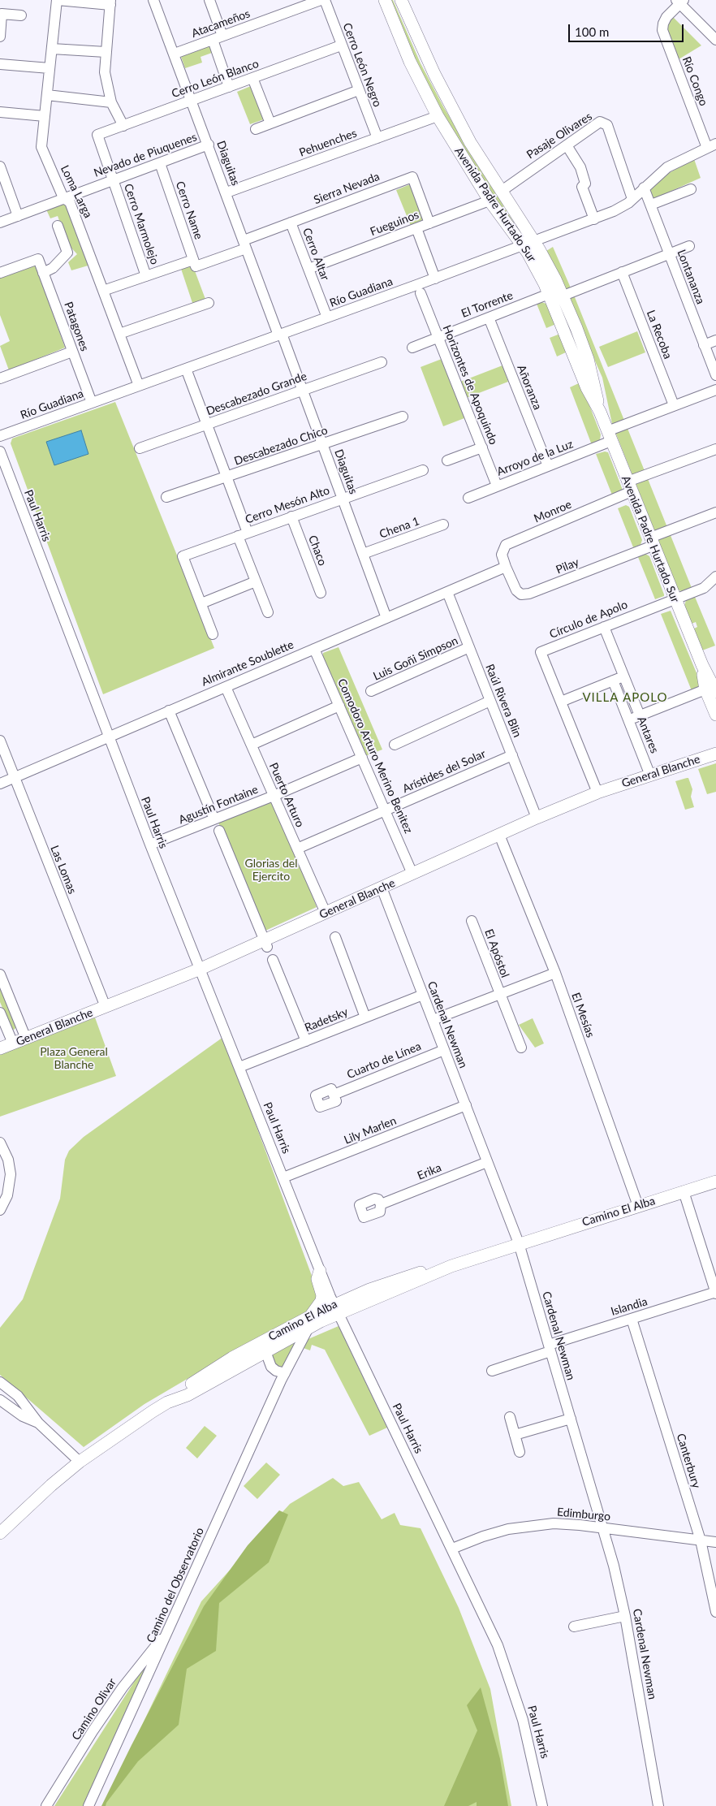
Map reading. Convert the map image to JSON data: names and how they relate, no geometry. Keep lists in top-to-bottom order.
{
  "streets": {
    "main road": ["Avenida Padre Hurtado Sur", "General Blanche", "Camino El Alba"],
    "street": [
      "Atacameños",
      "Cerro León Negro",
      "Cerro León Blanco",
      "Río Congo",
      "Pasaje Olivares",
      "Pehuenches",
      "Nevado de Piuquenes",
      "Diaguitas",
      "Sierra Nevada",
      "Loma Larga",
      "Cerro Name",
      "Fueguinos",
      "Cerro Marmolejo",
      "Cerro Altar",
      "Lontananza",
      "Río Guadiana",
      "El Torrente",
      "Patagones",
      "La Recoba",
      "Horizontes de Apoquindo",
      "Añoranza",
      "Descabezado Grande",
      "Descabezado Chico",
      "Arroyo de la Luz",
      "Cerro Mesón Alto",
      "Monroe",
      "Paul Harris",
      "Chena 1",
      "Chaco",
      "Pilay",
      "Círculo de Apolo",
      "Luis Goñi Simpson",
      "Almirante Soublette",
      "Raúl Rivera Blin",
      "Antares",
      "Comodoro Arturo Merino Benitez",
      "Arístides del Solar",
      "Puerto Arturo",
      "Agustín Fontaine",
      "Las Lomas",
      "El Apóstol",
      "El Mesías",
      "Radetsky",
      "Cardenal Newman",
      "Cuarto de Línea",
      "Lily Marlen",
      "Erika",
      "Islandia",
      "Canterbury",
      "Edimburgo",
      "Camino del Observatorio",
      "Camino Olivar"
    ]
  },
  "crossings": [
    ["Atacameños", "Diaguitas"],
    ["Cerro León Negro", "Cerro León Blanco"],
    ["Cerro León Negro", "Pehuenches"],
    ["Cerro León Blanco", "Diaguitas"],
    ["Cerro León Blanco", "Cerro Marmolejo"],
    ["Río Congo", "Río Guadiana"],
    ["Pasaje Olivares", "Avenida Padre Hurtado Sur"],
    ["Pasaje Olivares", "Río Guadiana"],
    ["Pehuenches", "Diaguitas"],
    ["Pehuenches", "Avenida Padre Hurtado Sur"],
    ["Nevado de Piuquenes", "Diaguitas"],
    ["Nevado de Piuquenes", "Loma Larga"],
    ["Nevado de Piuquenes", "Cerro Name"],
    ["Nevado de Piuquenes", "Cerro Marmolejo"],
    ["Diaguitas", "Sierra Nevada"],
    ["Diaguitas", "Río Guadiana"],
    ["Diaguitas", "Descabezado Grande"],
    ["Diaguitas", "Descabezado Chico"],
    ["Diaguitas", "Cerro Mesón Alto"],
    ["Diaguitas", "Chena 1"],
    ["Diaguitas", "Almirante Soublette"],
    ["Sierra Nevada", "Loma Larga"],
    ["Sierra Nevada", "Cerro Name"],
    ["Sierra Nevada", "Fueguinos"],
    ["Sierra Nevada", "Cerro Marmolejo"],
    ["Sierra Nevada", "Cerro Altar"],
    ["Loma Larga", "Río Guadiana"],
    ["Avenida Padre Hurtado Sur", "Fueguinos"],
    ["Avenida Padre Hurtado Sur", "Río Guadiana"],
    ["Avenida Padre Hurtado Sur", "El Torrente"],
    ["Avenida Padre Hurtado Sur", "Arroyo de la Luz"],
    ["Avenida Padre Hurtado Sur", "Monroe"],
    ["Avenida Padre Hurtado Sur", "Pilay"],
    ["Avenida Padre Hurtado Sur", "Círculo de Apolo"],
    ["Fueguinos", "Cerro Altar"],
    ["Cerro Altar", "Río Guadiana"],
    ["Lontananza", "Río Guadiana"],
    ["Río Guadiana", "Patagones"],
    ["El Torrente", "Horizontes de Apoquindo"],
    ["El Torrente", "Añoranza"],
    ["La Recoba", "Arroyo de la Luz"],
    ["Horizontes de Apoquindo", "Arroyo de la Luz"],
    ["Añoranza", "Arroyo de la Luz"],
    ["Cerro Mesón Alto", "Chaco"],
    ["Monroe", "Pilay"],
    ["Monroe", "Almirante Soublette"],
    ["Paul Harris", "Almirante Soublette"],
    ["Paul Harris", "General Blanche"],
    ["Paul Harris", "Agustín Fontaine"],
    ["Paul Harris", "Radetsky"],
    ["Paul Harris", "Lily Marlen"],
    ["Paul Harris", "Camino El Alba"],
    ["Paul Harris", "Edimburgo"],
    ["Pilay", "Almirante Soublette"],
    ["Círculo de Apolo", "Antares"],
    ["Círculo de Apolo", "General Blanche"],
    ["Luis Goñi Simpson", "Raúl Rivera Blin"],
    ["Almirante Soublette", "Raúl Rivera Blin"],
    ["Almirante Soublette", "Comodoro Arturo Merino Benitez"],
    ["Almirante Soublette", "Puerto Arturo"],
    ["Almirante Soublette", "Las Lomas"],
    ["Raúl Rivera Blin", "Arístides del Solar"],
    ["Raúl Rivera Blin", "General Blanche"],
    ["Antares", "General Blanche"],
    ["Comodoro Arturo Merino Benitez", "Arístides del Solar"],
    ["Comodoro Arturo Merino Benitez", "General Blanche"],
    ["Comodoro Arturo Merino Benitez", "Agustín Fontaine"],
    ["Arístides del Solar", "Puerto Arturo"],
    ["General Blanche", "Puerto Arturo"],
    ["General Blanche", "Las Lomas"],
    ["General Blanche", "El Mesías"],
    ["General Blanche", "Cardenal Newman"],
    ["Puerto Arturo", "Agustín Fontaine"],
    ["El Apóstol", "El Mesías"],
    ["El Apóstol", "Cardenal Newman"],
    ["El Mesías", "Camino El Alba"],
    ["Radetsky", "Cardenal Newman"],
    ["Cardenal Newman", "Cuarto de Línea"],
    ["Cardenal Newman", "Lily Marlen"],
    ["Cardenal Newman", "Erika"],
    ["Cardenal Newman", "Camino El Alba"],
    ["Cardenal Newman", "Islandia"],
    ["Cardenal Newman", "Edimburgo"],
    ["Camino El Alba", "Camino del Observatorio"],
    ["Islandia", "Canterbury"],
    ["Canterbury", "Edimburgo"],
    ["Camino del Observatorio", "Camino Olivar"]
  ],
  "districts": ["VILLA APOLO"],
  "parks": ["Glorias del Ejercito", "Plaza General Blanche"],
  "scale_bar": "100 m"
}
